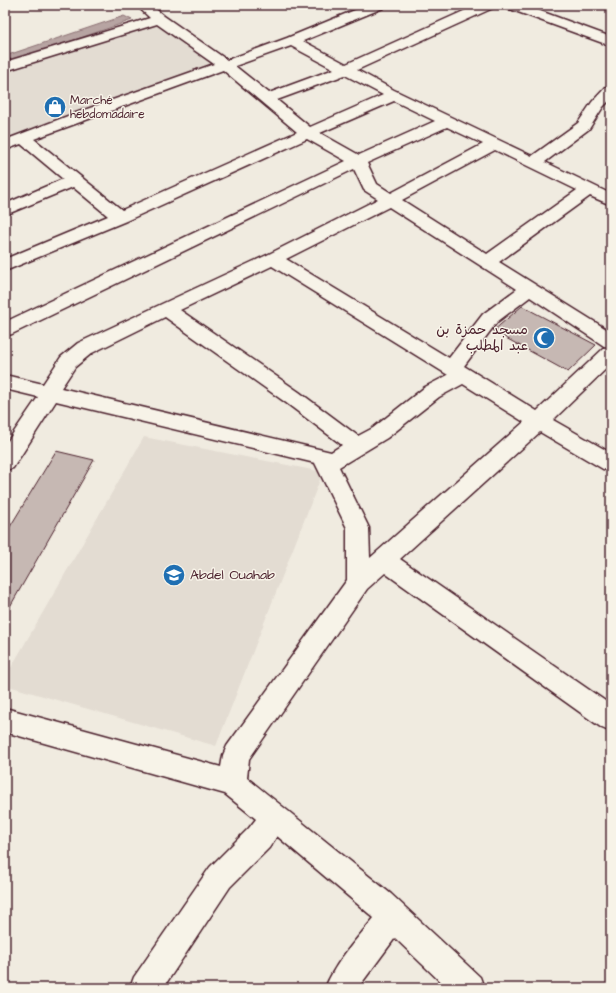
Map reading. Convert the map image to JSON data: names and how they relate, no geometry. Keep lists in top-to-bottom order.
{
  "places": {
    "shop": ["Marché hebdomadaire"],
    "mosque": ["مسجد حمزة بن عبد المطلب"],
    "school or university": ["Abdel Ouahab"]
  }
}
